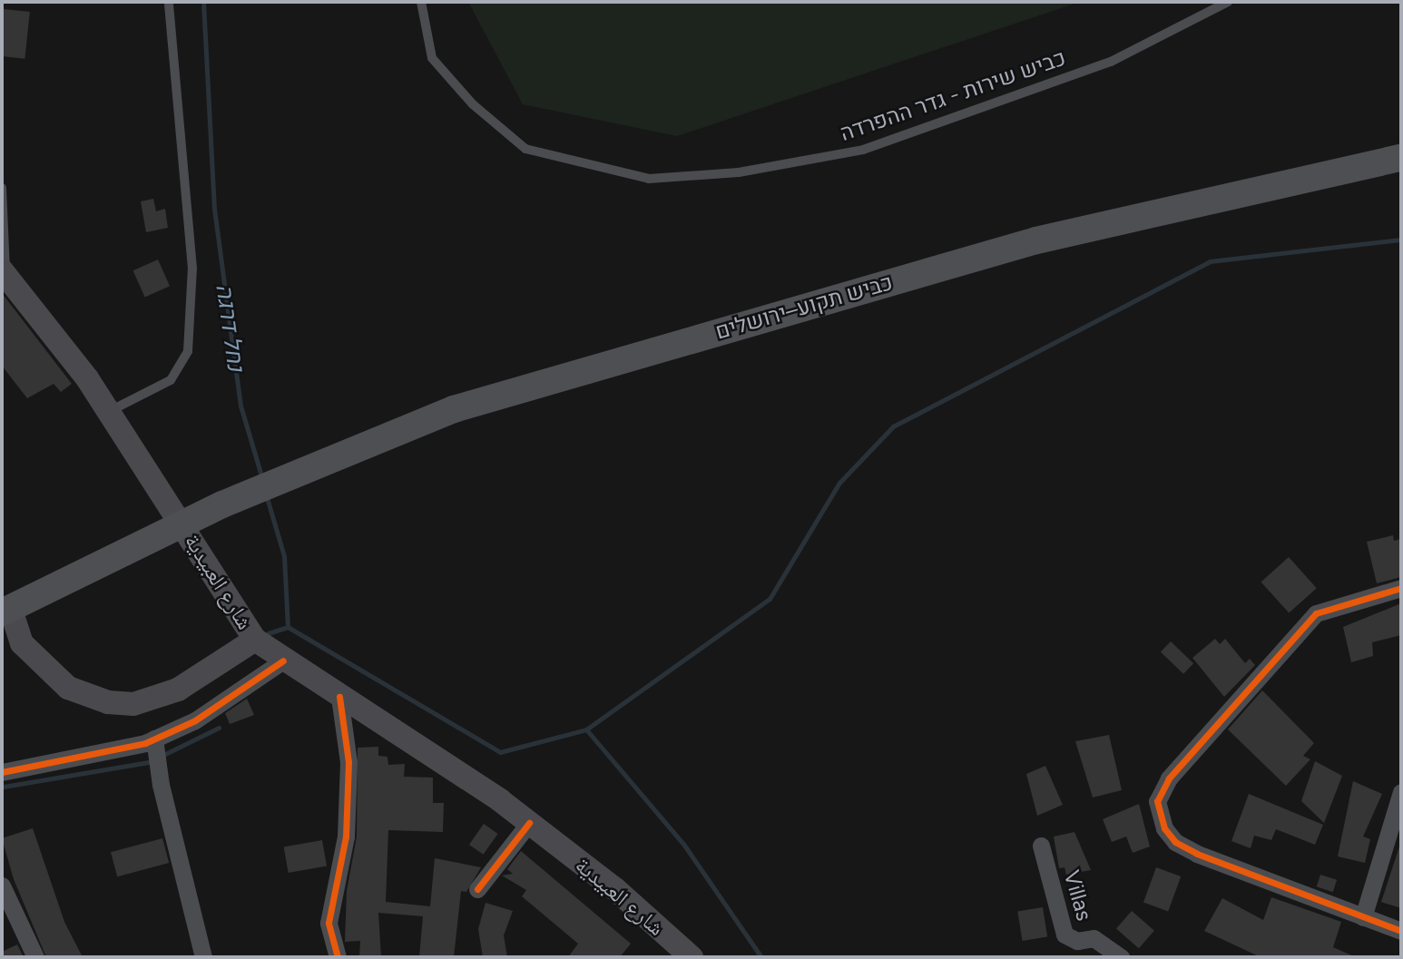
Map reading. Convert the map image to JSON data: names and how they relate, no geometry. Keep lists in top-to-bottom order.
{
  "streets": {
    "main road": ["כביש תקוע–ירושלים", "شارع العبيدية"],
    "street": ["Villas"],
    "lane": ["כביש שירות - גדר ההפרדה"]
  },
  "water": ["נחל דרגה"]
}
